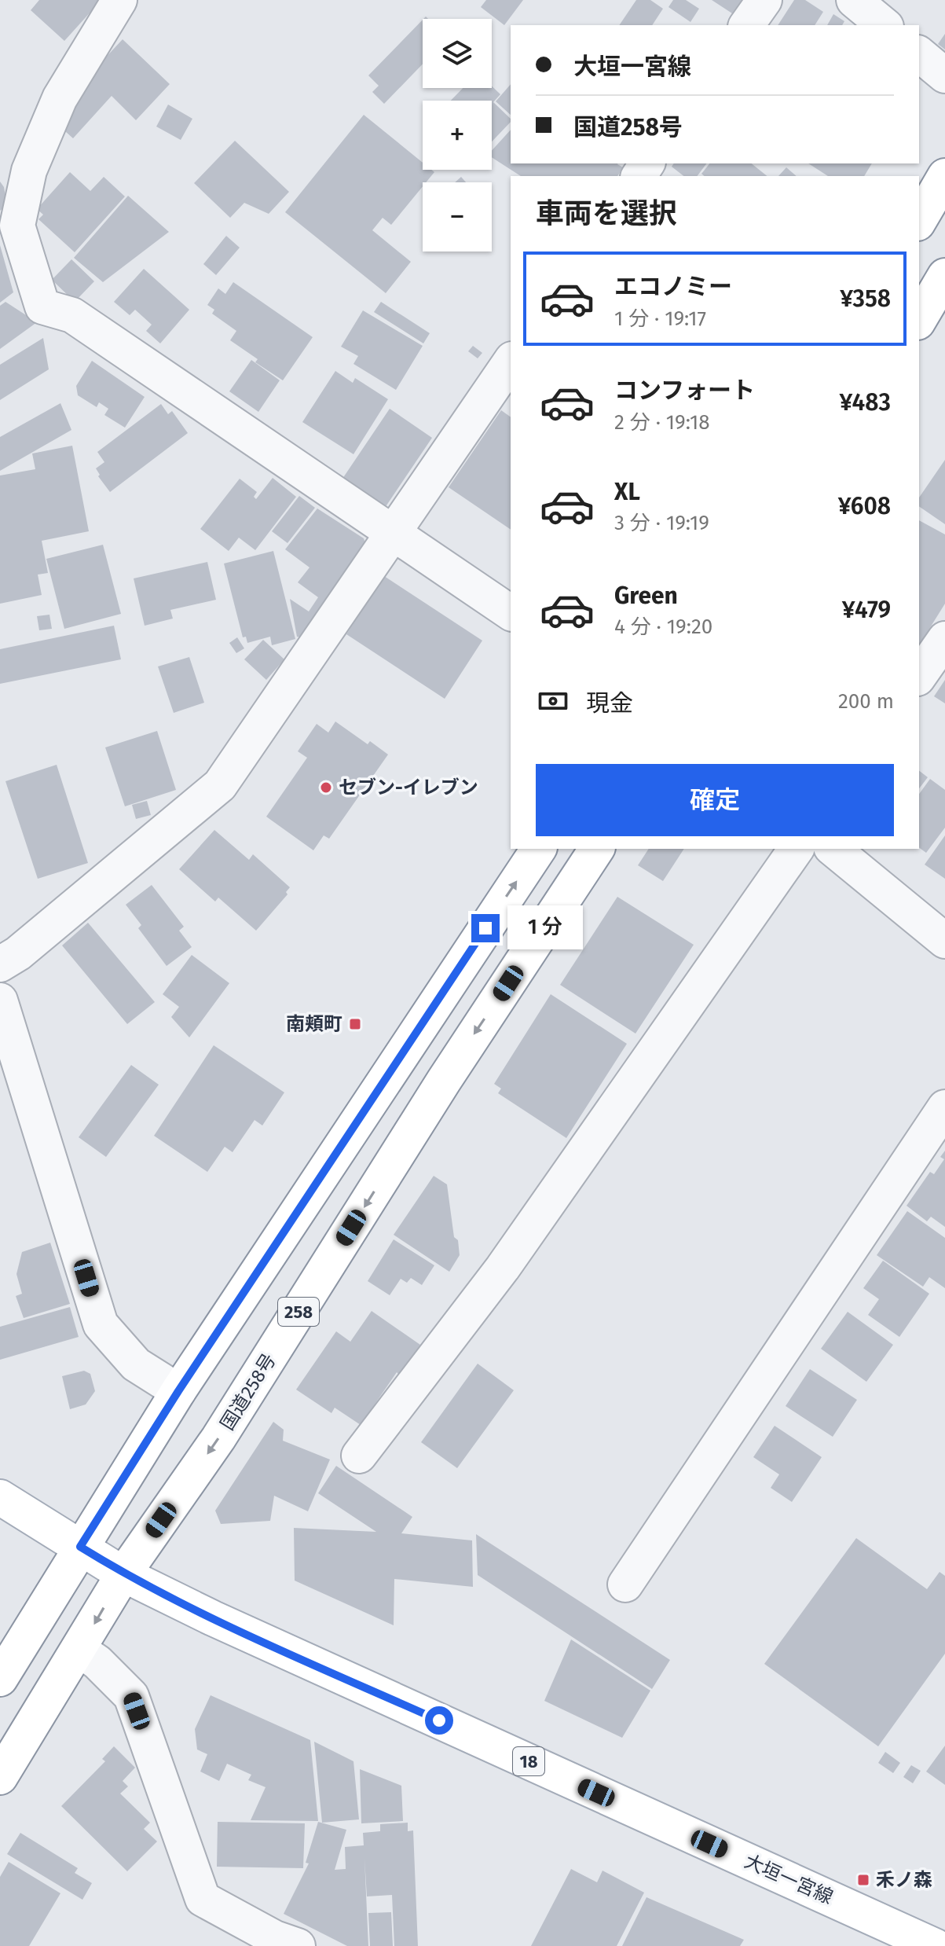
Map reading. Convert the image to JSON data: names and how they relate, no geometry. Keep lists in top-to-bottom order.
{
  "streets": {
    "main road": [
      "258",
      "国道258号",
      "18",
      "大垣一宮線"
    ]
  },
  "crossings": [
    ["国道258号", "大垣一宮線"]
  ],
  "places": {
    "other": ["セブン-イレブン"],
    "transit": ["南頬町", "禾ノ森"]
  },
  "page": {
    "map_buttons": ["+", "−"],
    "banner": ["大垣一宮線", "国道258号"],
    "heading": "車両を選択",
    "list": [
      {
        "name": "エコノミー",
        "note": "1 分 · 19:17",
        "value": "¥358"
      },
      {
        "name": "コンフォート",
        "note": "2 分 · 19:18",
        "value": "¥483"
      },
      {
        "name": "XL",
        "note": "3 分 · 19:19",
        "value": "¥608"
      },
      {
        "name": "Green",
        "note": "4 分 · 19:20",
        "value": "¥479"
      }
    ],
    "pay": ["現金", "200 m"],
    "buttons": "確定",
    "bubble": "1 分"
  }
}
